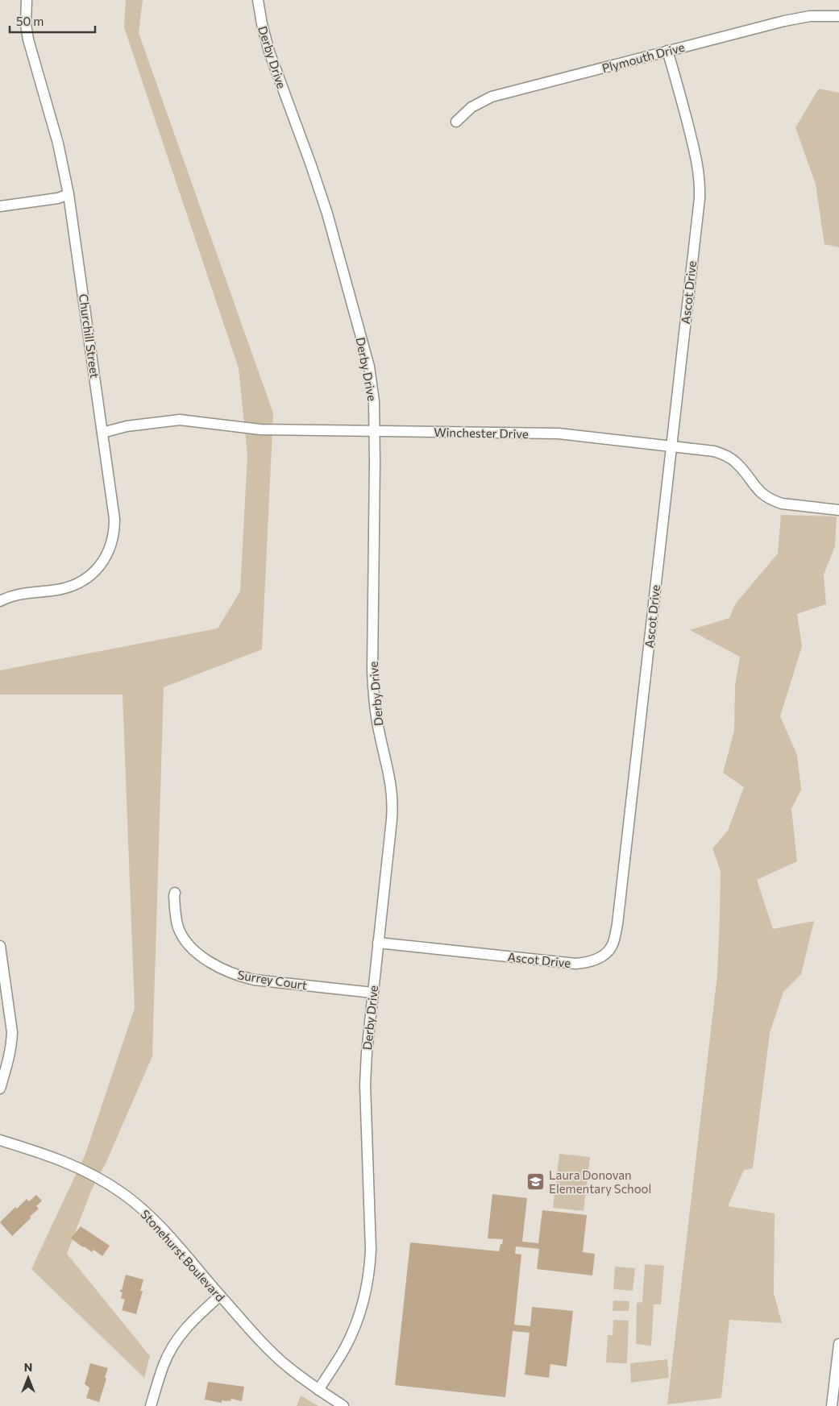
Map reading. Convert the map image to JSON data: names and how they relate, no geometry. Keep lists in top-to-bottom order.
{
  "streets": {
    "street": [
      "Derby Drive",
      "Plymouth Drive",
      "Ascot Drive",
      "Churchill Street",
      "Winchester Drive",
      "Surrey Court",
      "Stonehurst Boulevard"
    ]
  },
  "crossings": [
    ["Derby Drive", "Ascot Drive"],
    ["Derby Drive", "Winchester Drive"],
    ["Derby Drive", "Surrey Court"],
    ["Derby Drive", "Stonehurst Boulevard"],
    ["Plymouth Drive", "Ascot Drive"],
    ["Ascot Drive", "Winchester Drive"],
    ["Churchill Street", "Winchester Drive"]
  ],
  "places": {
    "school or university": ["Laura Donovan Elementary School"]
  },
  "scale_bar": "50 m",
  "north": "top"
}
